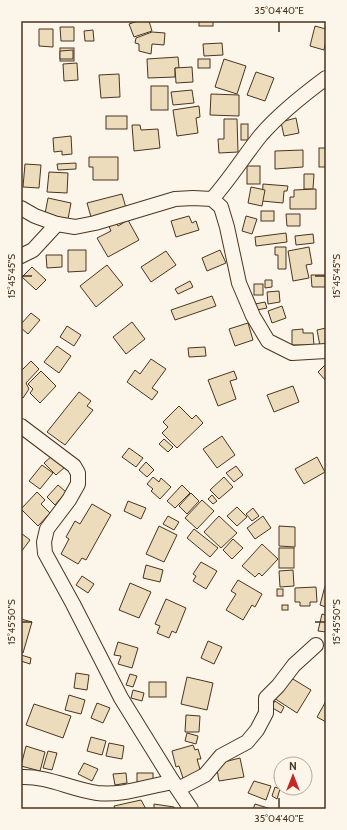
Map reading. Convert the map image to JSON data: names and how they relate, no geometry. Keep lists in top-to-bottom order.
{
  "north": "top",
  "coordinates": ["35°04'40\"E", "15°45'45\"S", "15°45'50\"S"]
}
